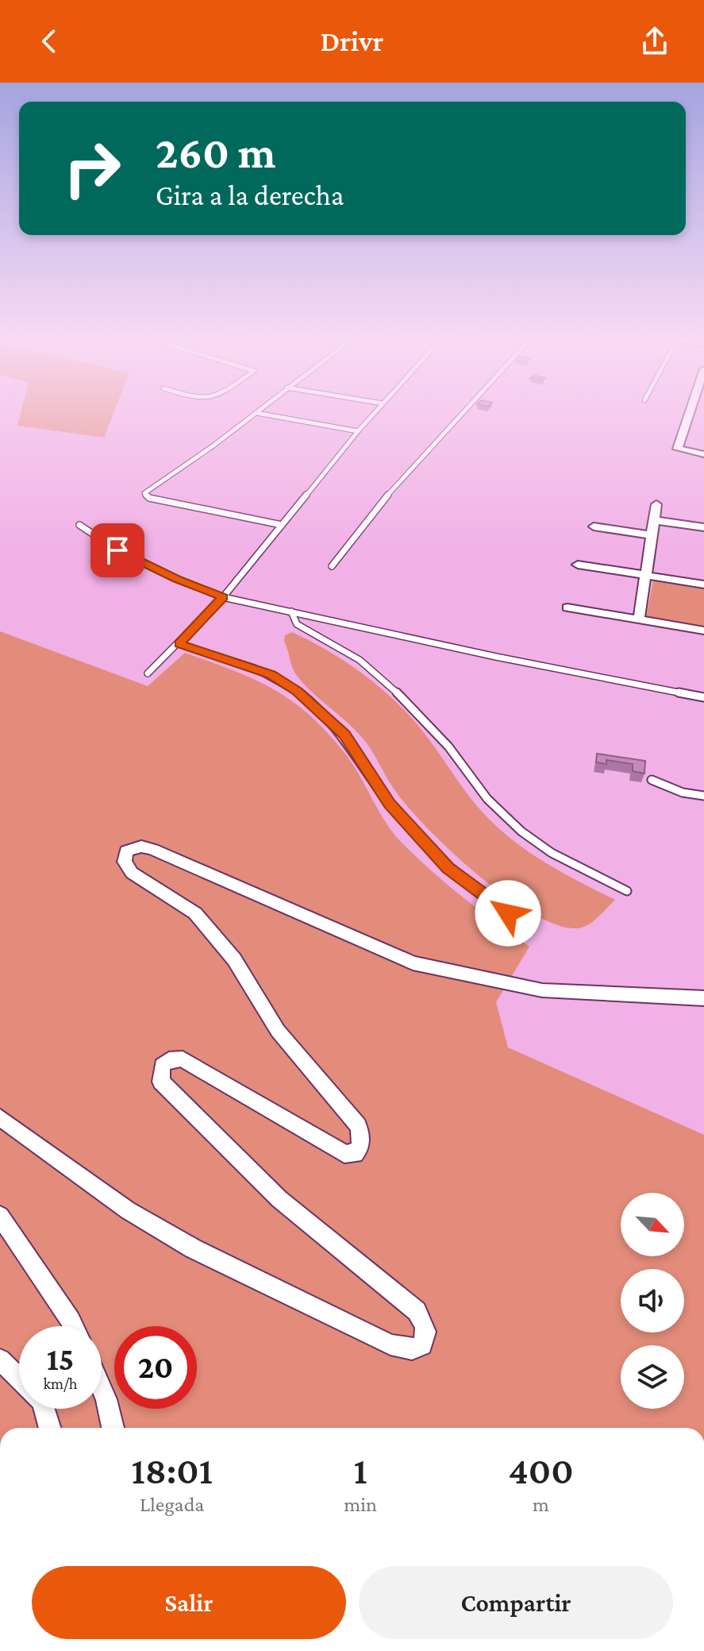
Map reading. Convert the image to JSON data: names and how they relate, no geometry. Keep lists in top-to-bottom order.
{
  "north": "bottom right",
  "page": {
    "header": "Drivr",
    "turn": ["260 m", "Gira a la derecha"],
    "speed": "15 km/h",
    "limit": "20",
    "eta": [
      "18:01",
      "Llegada",
      "1",
      "min",
      "400",
      "m"
    ],
    "buttons": ["Salir", "Compartir"]
  }
}
